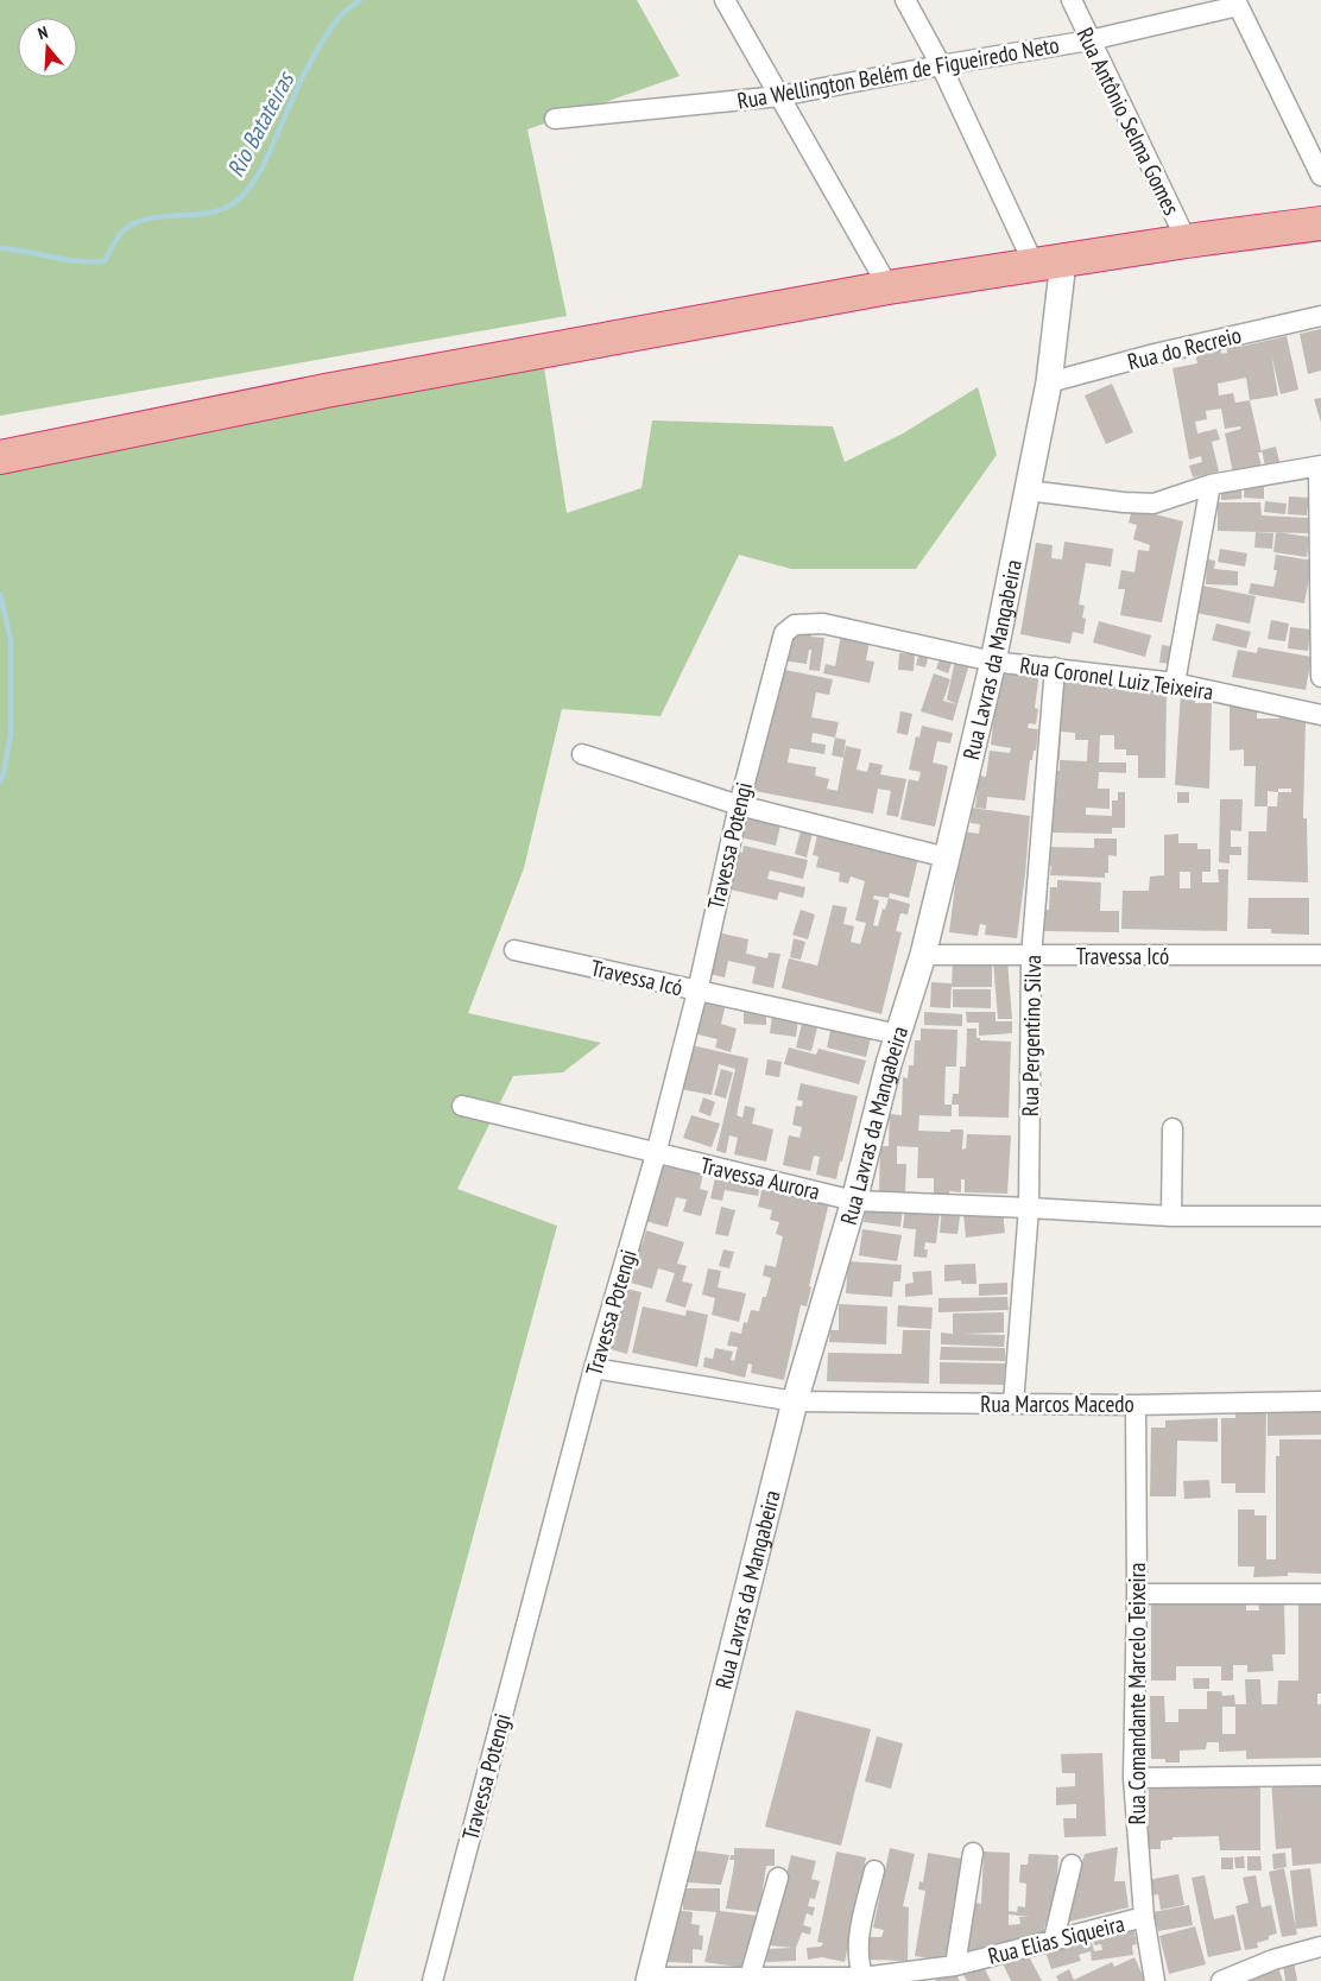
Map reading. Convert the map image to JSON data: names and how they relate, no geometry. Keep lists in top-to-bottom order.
{
  "streets": {
    "street": [
      "Rua Wellington Belém de Figueiredo Neto",
      "Rua Antônio Selma Gomes",
      "Rua do Recreio",
      "Rua Lavras da Mangabeira",
      "Rua Coronel Luiz Teixeira",
      "Travessa Potengi",
      "Travessa Icó",
      "Rua Pergentino Silva",
      "Travessa Aurora",
      "Rua Marcos Macedo",
      "Rua Comandante Marcelo Teixeira",
      "Rua Elias Siqueira"
    ]
  },
  "crossings": [
    ["Rua Wellington Belém de Figueiredo Neto", "Rua Antônio Selma Gomes"],
    ["Rua do Recreio", "Rua Lavras da Mangabeira"],
    ["Rua Lavras da Mangabeira", "Rua Coronel Luiz Teixeira"],
    ["Rua Lavras da Mangabeira", "Travessa Icó"],
    ["Rua Lavras da Mangabeira", "Travessa Aurora"],
    ["Rua Lavras da Mangabeira", "Rua Marcos Macedo"],
    ["Rua Lavras da Mangabeira", "Rua Elias Siqueira"],
    ["Rua Coronel Luiz Teixeira", "Travessa Potengi"],
    ["Rua Coronel Luiz Teixeira", "Rua Pergentino Silva"],
    ["Travessa Potengi", "Travessa Icó"],
    ["Travessa Potengi", "Travessa Aurora"],
    ["Travessa Potengi", "Rua Marcos Macedo"],
    ["Travessa Icó", "Rua Pergentino Silva"],
    ["Rua Pergentino Silva", "Travessa Aurora"],
    ["Rua Pergentino Silva", "Rua Marcos Macedo"],
    ["Rua Marcos Macedo", "Rua Comandante Marcelo Teixeira"],
    ["Rua Comandante Marcelo Teixeira", "Rua Elias Siqueira"]
  ],
  "water": ["Rio Batateiras"],
  "north": "top"
}
